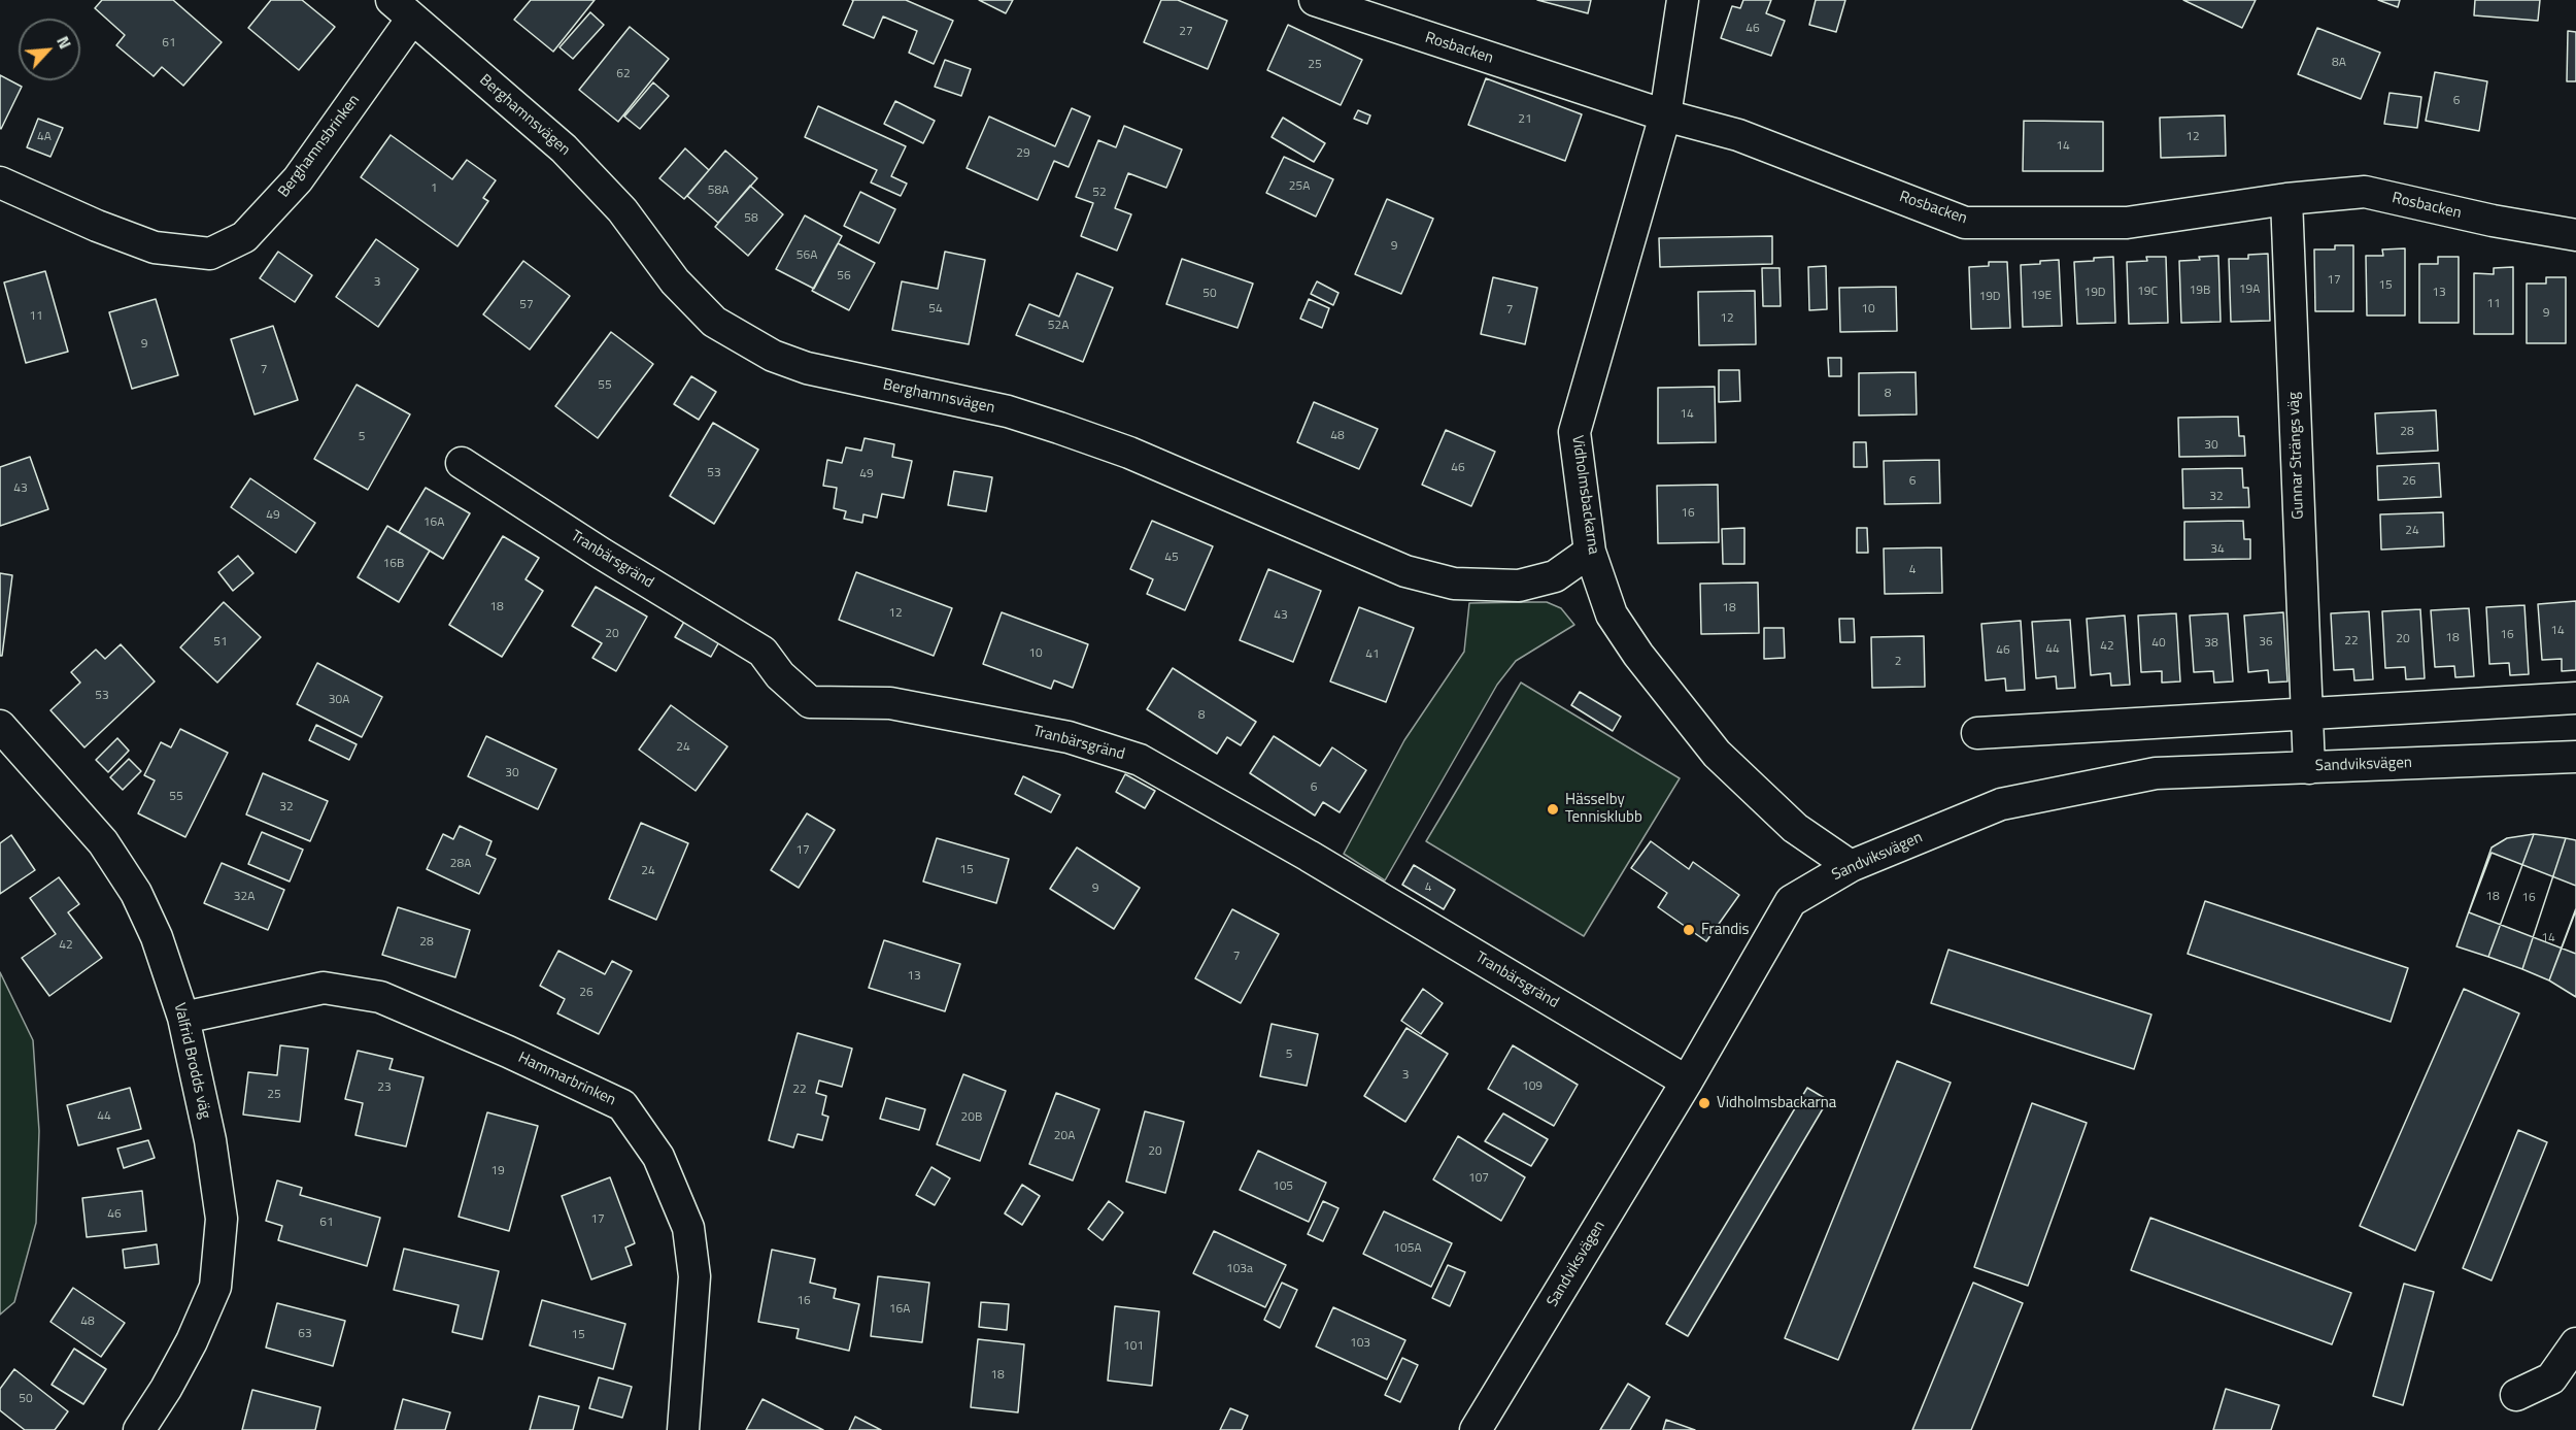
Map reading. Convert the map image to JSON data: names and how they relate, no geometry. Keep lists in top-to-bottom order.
{
  "streets": {
    "street": [
      "Rosbacken",
      "Berghamnsvägen",
      "Berghamnsbrinken",
      "Gunnar Strängs väg",
      "Vidholmsbackarna",
      "Tranbärsgränd",
      "Sandviksvägen",
      "Valfrid Brodds väg",
      "Hammarbrinken"
    ]
  },
  "crossings": [
    ["Rosbacken", "Gunnar Strängs väg"],
    ["Rosbacken", "Vidholmsbackarna"],
    ["Berghamnsvägen", "Berghamnsbrinken"],
    ["Berghamnsvägen", "Vidholmsbackarna"],
    ["Gunnar Strängs väg", "Sandviksvägen"],
    ["Vidholmsbackarna", "Sandviksvägen"],
    ["Tranbärsgränd", "Sandviksvägen"],
    ["Valfrid Brodds väg", "Hammarbrinken"]
  ],
  "places": ["Hässelby Tennisklubb", "Frandis", "Vidholmsbackarna"],
  "house_numbers": [
    "46",
    "27",
    "61",
    "8A",
    "25",
    "62",
    "6",
    "21",
    "4A",
    "12",
    "14",
    "29",
    "25A",
    "1",
    "58A",
    "52",
    "58",
    "9",
    "56A",
    "56",
    "17",
    "3",
    "15",
    "19A",
    "19B",
    "19C",
    "19D",
    "13",
    "50",
    "19E",
    "19D",
    "11",
    "57",
    "54",
    "10",
    "7",
    "9",
    "11",
    "12",
    "52A",
    "9",
    "7",
    "55",
    "8",
    "14",
    "28",
    "48",
    "5",
    "30",
    "46",
    "53",
    "49",
    "6",
    "26",
    "43",
    "32",
    "16",
    "49",
    "16A",
    "24",
    "34",
    "45",
    "16B",
    "4",
    "18",
    "18",
    "12",
    "43",
    "14",
    "20",
    "16",
    "18",
    "20",
    "22",
    "51",
    "36",
    "40",
    "38",
    "42",
    "44",
    "46",
    "10",
    "41",
    "2",
    "53",
    "30A",
    "8",
    "24",
    "30",
    "6",
    "55",
    "32",
    "17",
    "28A",
    "15",
    "24",
    "4",
    "9",
    "32A",
    "18",
    "16",
    "14",
    "28",
    "42",
    "7",
    "13",
    "26",
    "5",
    "3",
    "109",
    "23",
    "22",
    "25",
    "44",
    "20B",
    "20A",
    "20",
    "19",
    "107",
    "105",
    "46",
    "17",
    "61",
    "105A",
    "103a",
    "16",
    "16A",
    "48",
    "63",
    "15",
    "103",
    "101",
    "18",
    "50"
  ],
  "north": "top right"
}
